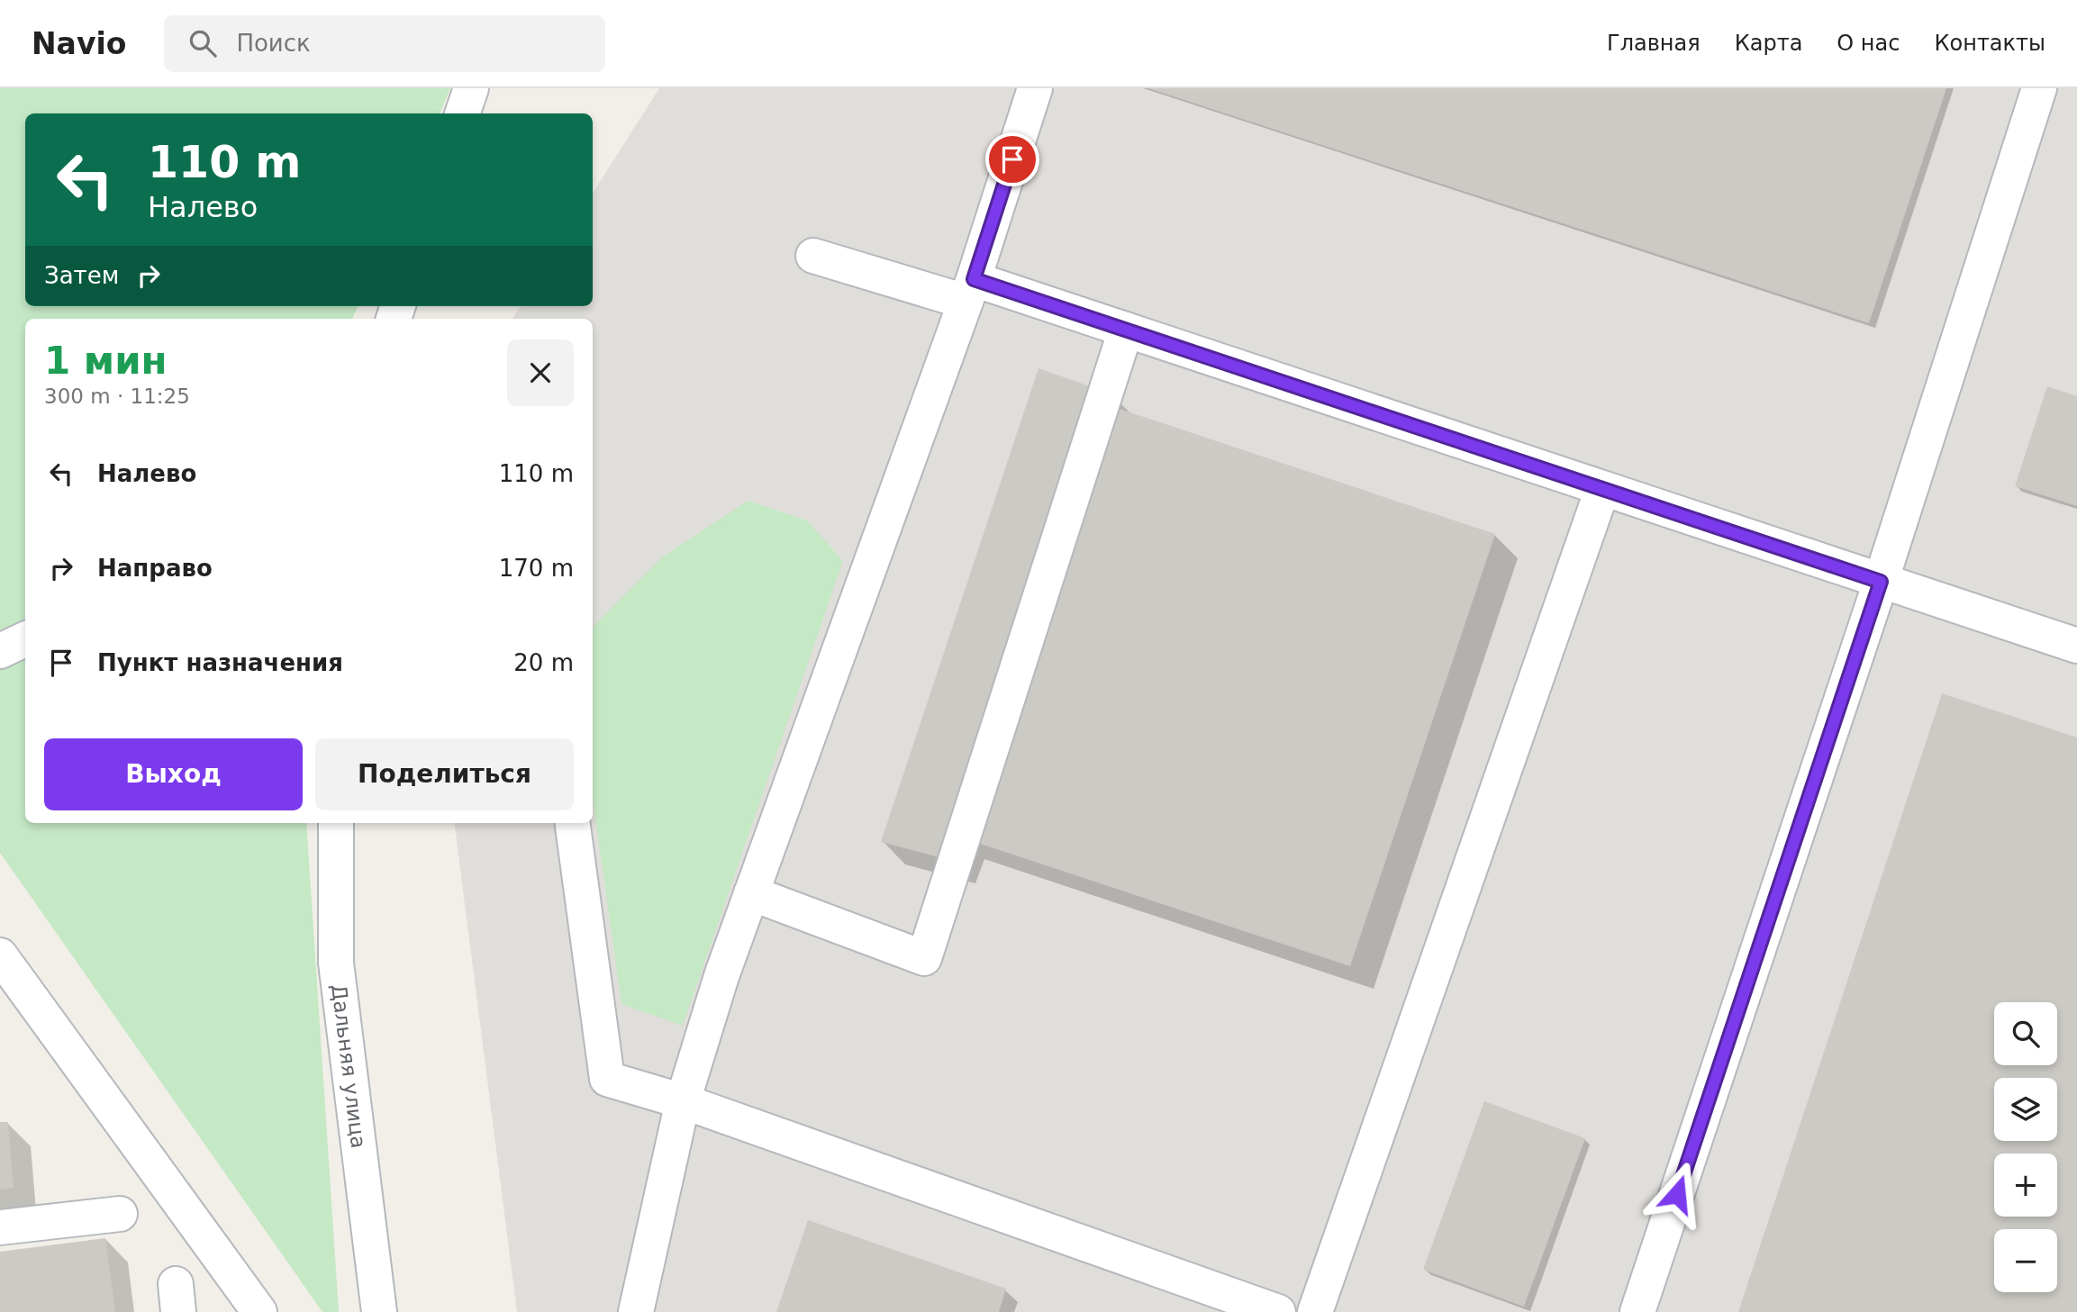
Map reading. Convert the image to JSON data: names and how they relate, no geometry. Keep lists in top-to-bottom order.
{
  "streets": {
    "street": ["Дальняя улица"]
  },
  "page": {
    "header": "Navio",
    "search": "Поиск",
    "nav": [
      "Главная",
      "Карта",
      "О нас",
      "Контакты"
    ],
    "turn": ["110 m", "Налево"],
    "then": "Затем",
    "heading": ["1 мин", "300 m · 11:25"],
    "list": [
      {
        "name": "Налево",
        "value": "110 m"
      },
      {
        "name": "Направо",
        "value": "170 m"
      },
      {
        "name": "Пункт назначения",
        "value": "20 m"
      }
    ],
    "buttons": ["Выход", "Поделиться"],
    "map_buttons": ["+", "−"]
  }
}
